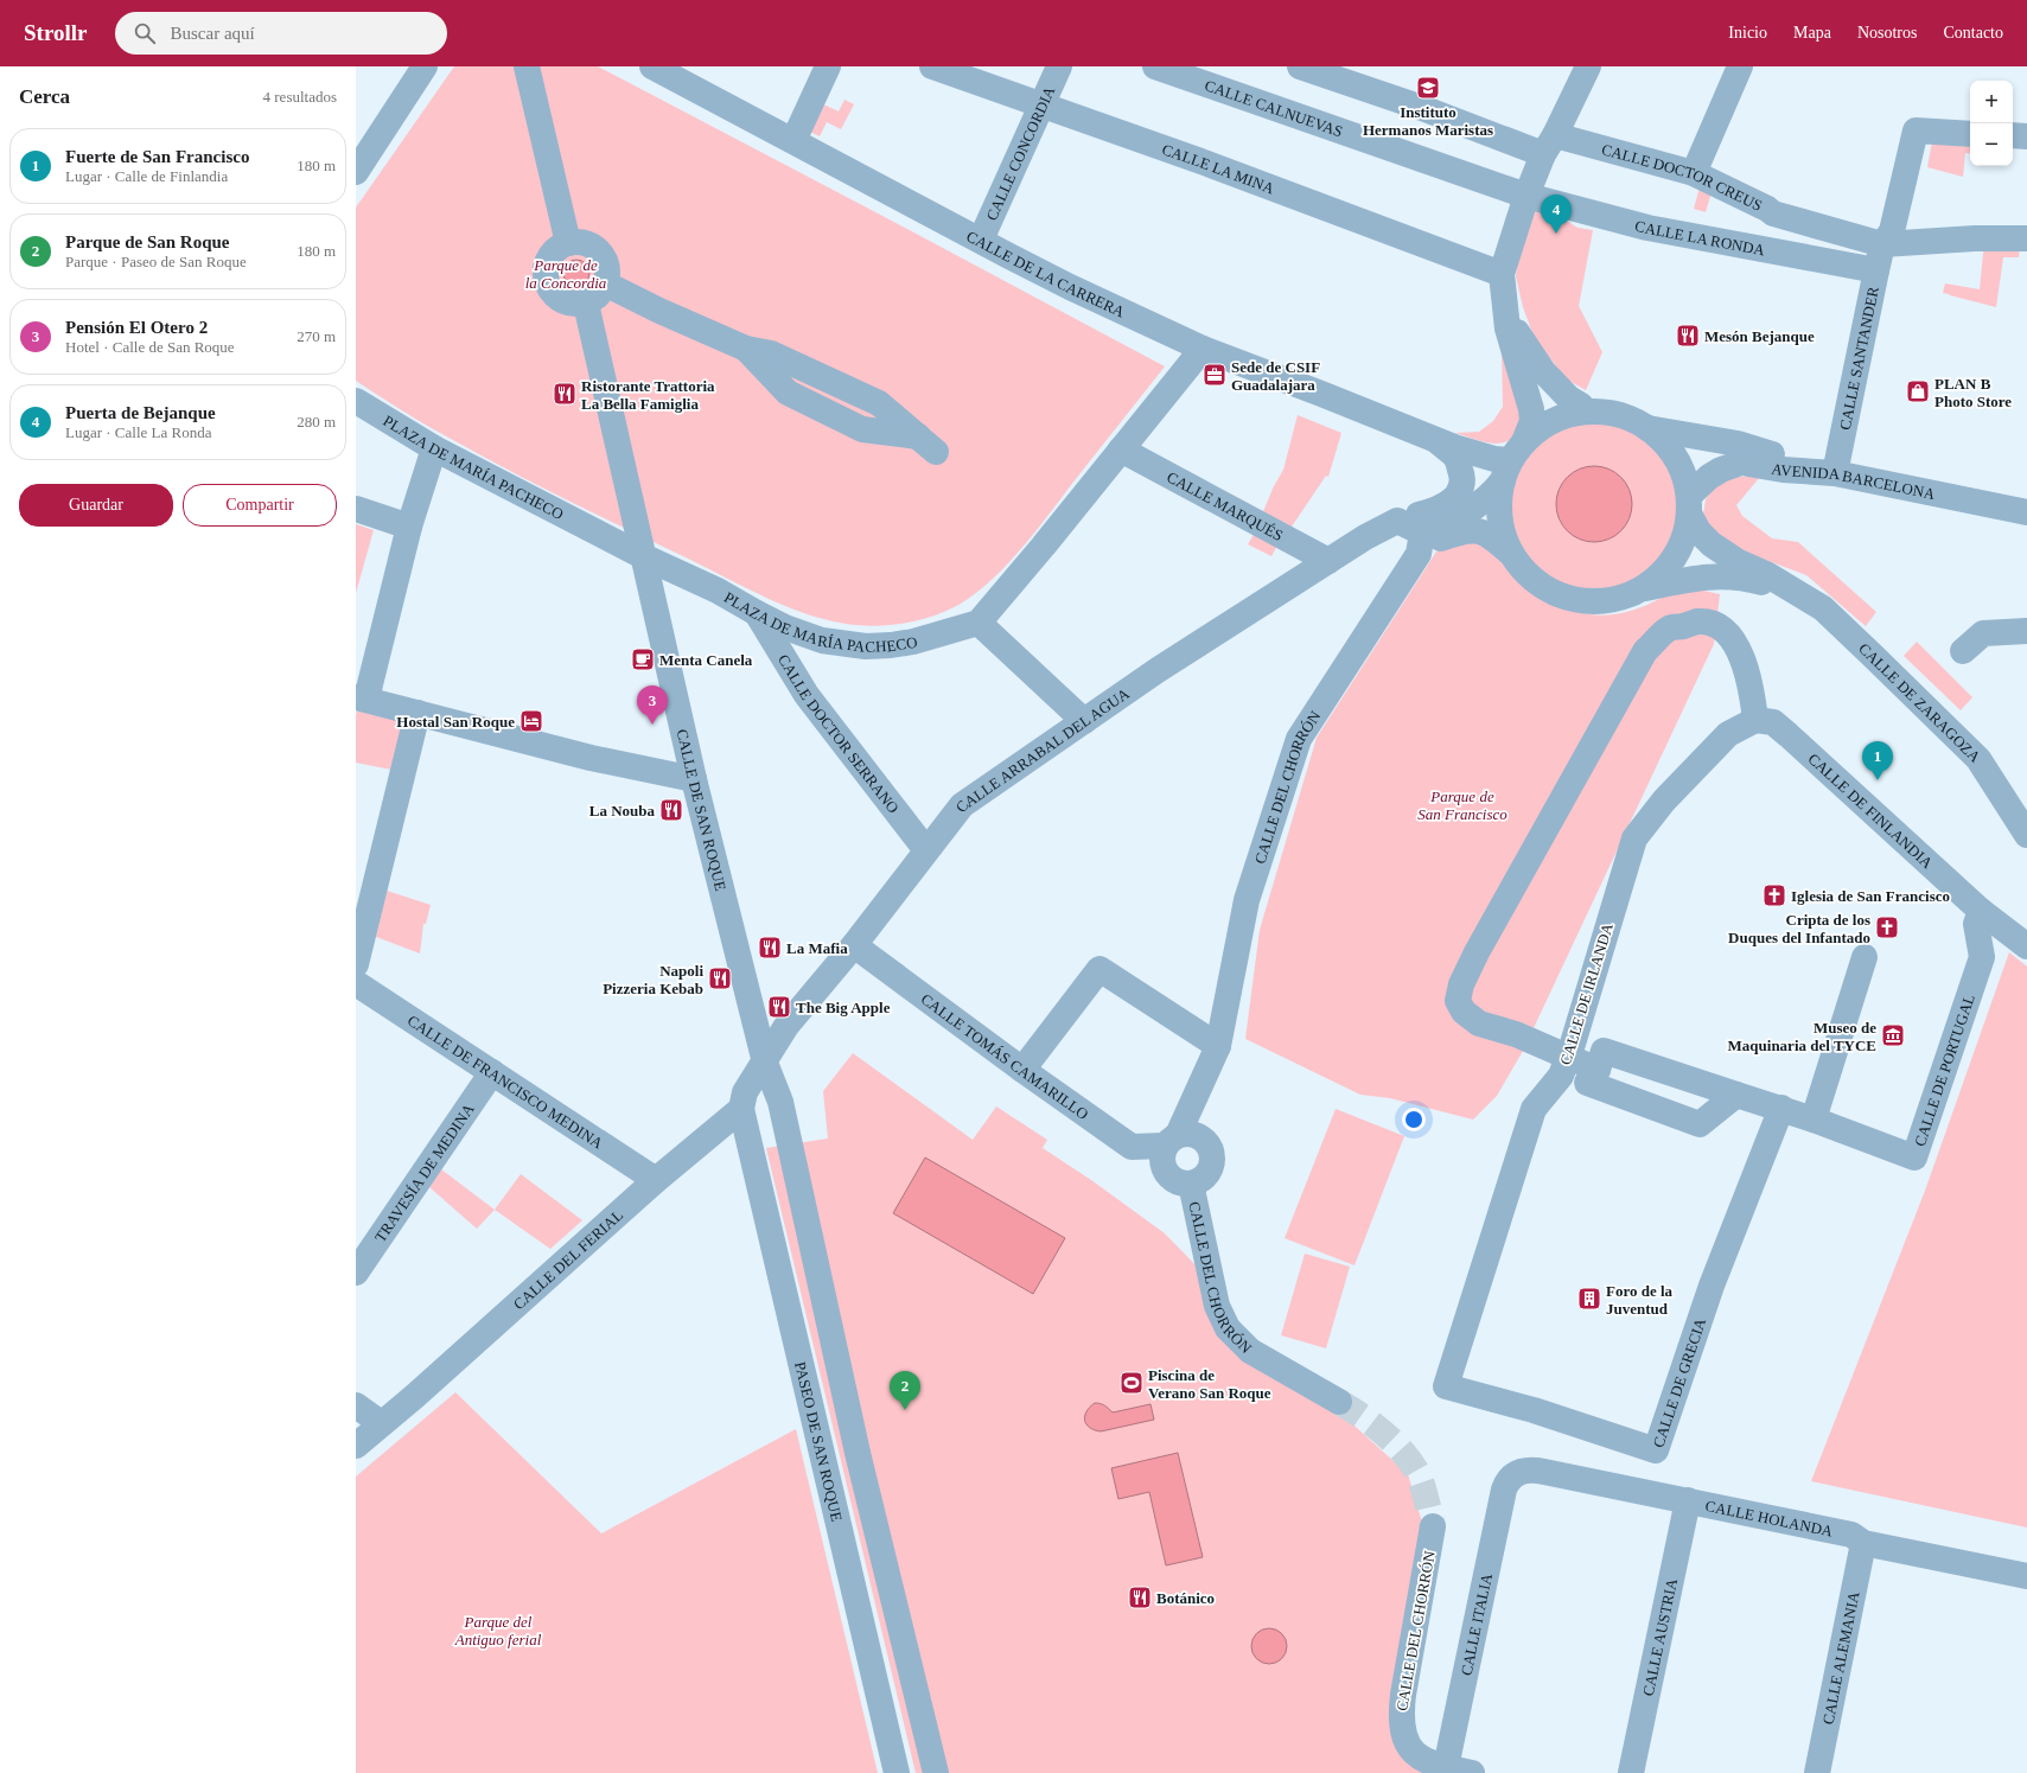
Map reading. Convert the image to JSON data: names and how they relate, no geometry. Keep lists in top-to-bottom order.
{
  "streets": {
    "street": [
      "CALLE CALNUEVAS",
      "CALLE CONCORDIA",
      "CALLE LA MINA",
      "CALLE DOCTOR CREUS",
      "CALLE LA RONDA",
      "CALLE DE LA CARRERA",
      "CALLE SANTANDER",
      "PLAZA DE MARÍA PACHECO",
      "AVENIDA BARCELONA",
      "CALLE MARQUÉS",
      "CALLE DE ZARAGOZA",
      "CALLE DOCTOR SERRANO",
      "CALLE ARRABAL DEL AGUA",
      "CALLE DEL CHORRÓN",
      "CALLE DE SAN ROQUE",
      "CALLE DE FINLANDIA",
      "CALLE DE IRLANDA",
      "CALLE TOMÁS CAMARILLO",
      "CALLE DE PORTUGAL",
      "CALLE DE FRANCISCO MEDINA",
      "TRAVESÍA DE MEDINA",
      "CALLE DEL FERIAL",
      "CALLE DE GRECIA",
      "PASEO DE SAN ROQUE",
      "CALLE HOLANDA",
      "CALLE ITALIA",
      "CALLE AUSTRIA",
      "CALLE ALEMANIA"
    ]
  },
  "crossings": [
    ["CALLE CALNUEVAS", "CALLE LA RONDA"],
    ["CALLE CONCORDIA", "CALLE LA MINA"],
    ["CALLE CONCORDIA", "CALLE DE LA CARRERA"],
    ["CALLE DOCTOR CREUS", "CALLE SANTANDER"],
    ["CALLE LA RONDA", "CALLE SANTANDER"],
    ["CALLE DE LA CARRERA", "CALLE ARRABAL DEL AGUA"],
    ["CALLE SANTANDER", "AVENIDA BARCELONA"],
    ["PLAZA DE MARÍA PACHECO", "CALLE DOCTOR SERRANO"],
    ["PLAZA DE MARÍA PACHECO", "CALLE DE SAN ROQUE"],
    ["AVENIDA BARCELONA", "CALLE DE ZARAGOZA"],
    ["CALLE MARQUÉS", "CALLE ARRABAL DEL AGUA"],
    ["CALLE DOCTOR SERRANO", "CALLE ARRABAL DEL AGUA"],
    ["CALLE ARRABAL DEL AGUA", "CALLE DE SAN ROQUE"],
    ["CALLE ARRABAL DEL AGUA", "CALLE TOMÁS CAMARILLO"],
    ["CALLE DEL CHORRÓN", "CALLE TOMÁS CAMARILLO"],
    ["CALLE DEL CHORRÓN", "CALLE ITALIA"],
    ["CALLE DE FINLANDIA", "CALLE DE IRLANDA"],
    ["CALLE DE FINLANDIA", "CALLE DE PORTUGAL"],
    ["CALLE DE IRLANDA", "CALLE DE PORTUGAL"],
    ["CALLE DE IRLANDA", "CALLE DE GRECIA"],
    ["CALLE DE PORTUGAL", "CALLE DE GRECIA"],
    ["CALLE DE FRANCISCO MEDINA", "TRAVESÍA DE MEDINA"],
    ["CALLE DE FRANCISCO MEDINA", "CALLE DEL FERIAL"],
    ["CALLE DEL FERIAL", "PASEO DE SAN ROQUE"],
    ["CALLE HOLANDA", "CALLE ITALIA"],
    ["CALLE HOLANDA", "CALLE AUSTRIA"],
    ["CALLE HOLANDA", "CALLE ALEMANIA"]
  ],
  "parks": ["Parque de la Concordia", "Parque de San Francisco", "Parque del Antiguo ferial"],
  "places": {
    "school or university": ["Instituto Hermanos Maristas"],
    "restaurant": [
      "Mesón Bejanque",
      "Ristorante Trattoria La Bella Famiglia",
      "La Nouba",
      "La Mafia",
      "Napoli Pizzeria Kebab",
      "The Big Apple",
      "Botánico"
    ],
    "office": ["Sede de CSIF Guadalajara"],
    "shop": ["PLAN B Photo Store"],
    "cafe": ["Menta Canela"],
    "hotel": ["Hostal San Roque"],
    "church": ["Iglesia de San Francisco", "Cripta de los Duques del Infantado"],
    "museum": ["Museo de Maquinaria del TYCE"],
    "building": ["Foro de la Juventud"],
    "sports": ["Piscina de Verano San Roque"]
  },
  "page": {
    "header": "Strollr",
    "search": "Buscar aquí",
    "nav": [
      "Inicio",
      "Mapa",
      "Nosotros",
      "Contacto"
    ],
    "heading": ["Cerca", "4 resultados"],
    "map_buttons": ["+", "−"],
    "list": [
      {
        "mark": "1",
        "name": "Fuerte de San Francisco",
        "note": "Lugar · Calle de Finlandia",
        "value": "180 m"
      },
      {
        "mark": "2",
        "name": "Parque de San Roque",
        "note": "Parque · Paseo de San Roque",
        "value": "180 m"
      },
      {
        "mark": "3",
        "name": "Pensión El Otero 2",
        "note": "Hotel · Calle de San Roque",
        "value": "270 m"
      },
      {
        "mark": "4",
        "name": "Puerta de Bejanque",
        "note": "Lugar · Calle La Ronda",
        "value": "280 m"
      }
    ],
    "pins": [
      "4",
      "3",
      "1",
      "2"
    ],
    "buttons": ["Guardar", "Compartir"]
  }
}
